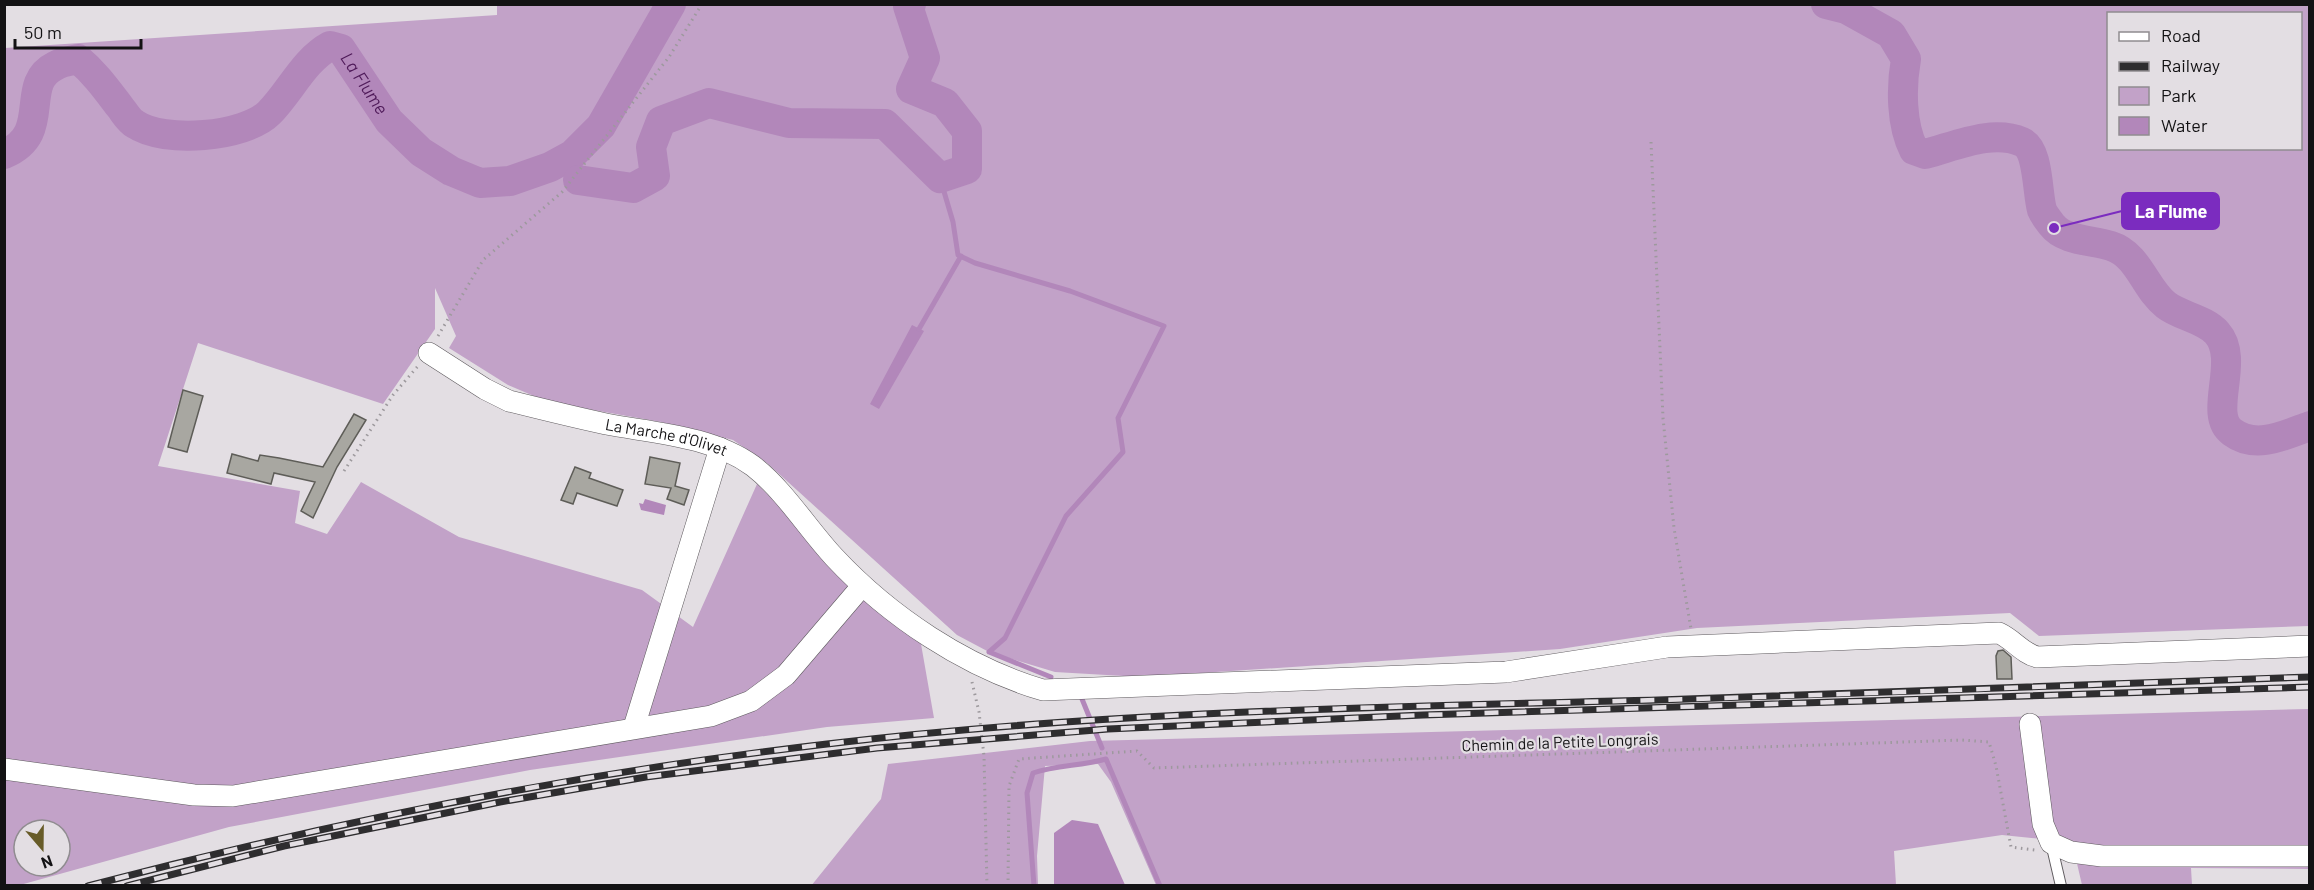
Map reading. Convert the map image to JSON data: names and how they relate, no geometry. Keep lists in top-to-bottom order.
{
  "streets": {
    "street": ["La Marche d'Olivet"],
    "path": ["Chemin de la Petite Longrais"]
  },
  "water": ["La Flume"],
  "places": ["La Flume"],
  "legend": [
    "Road",
    "Railway",
    "Park",
    "Water"
  ],
  "scale_bar": "50 m",
  "north": "bottom"
}
